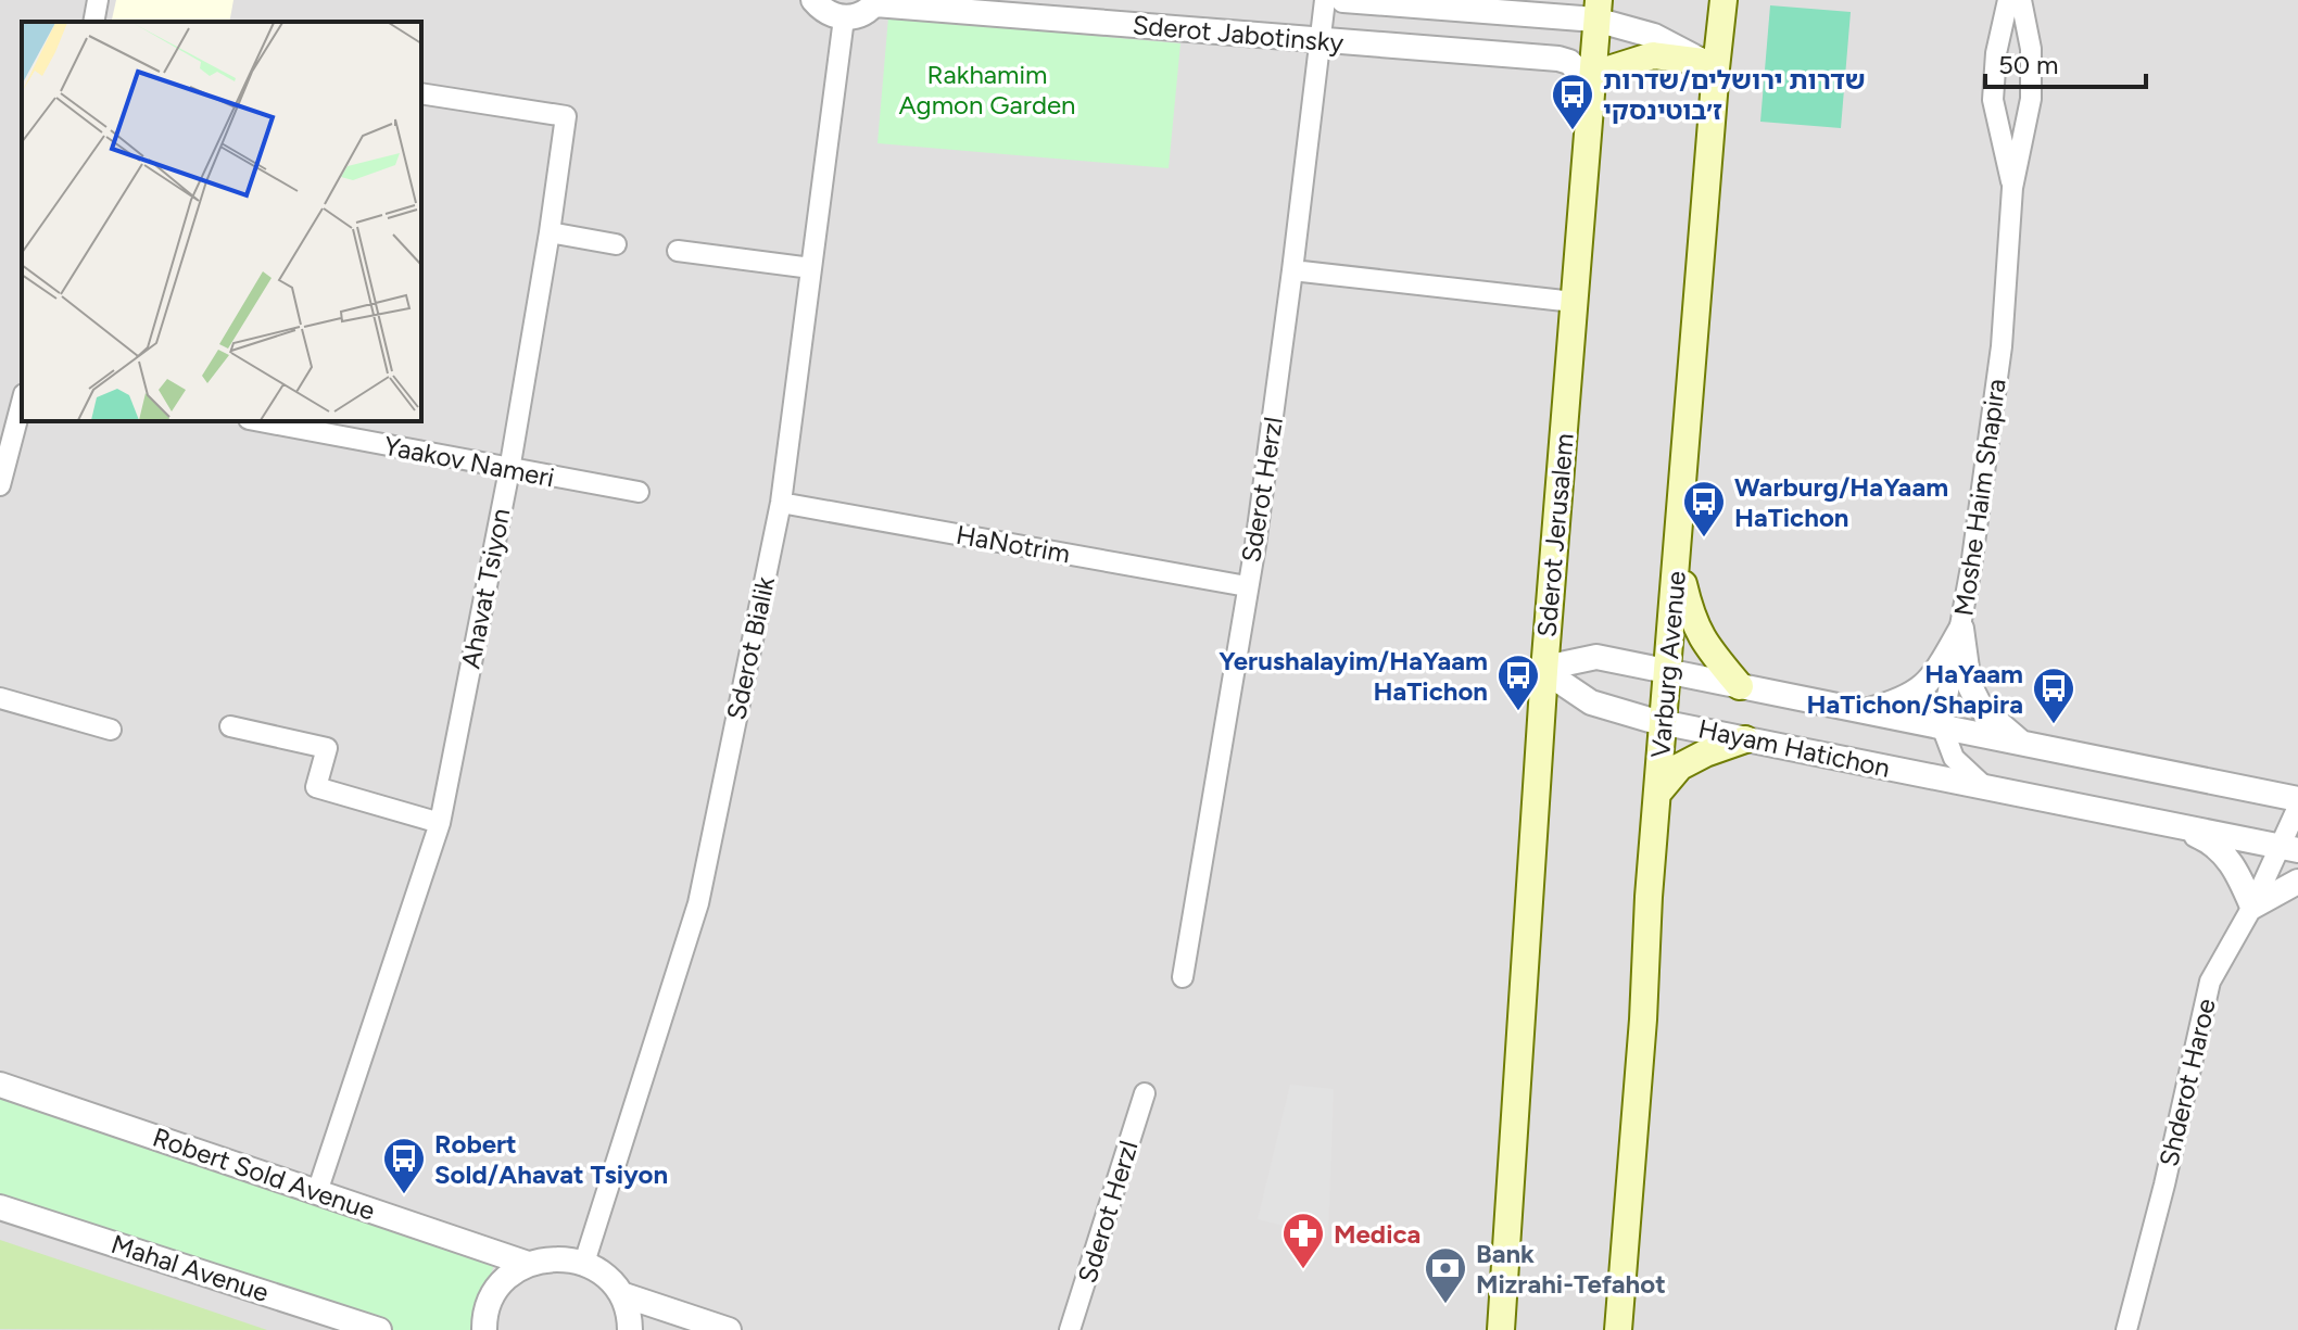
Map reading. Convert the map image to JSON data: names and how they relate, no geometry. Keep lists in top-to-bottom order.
{
  "streets": {
    "main road": ["Sderot Jerusalem", "Varburg Avenue"],
    "street": [
      "Sderot Jabotinsky",
      "Yaakov Nameri",
      "Sderot Herzl",
      "Moshe Haim Shapira",
      "HaNotrim",
      "Ahavat Tsiyon",
      "Sderot Bialik",
      "Hayam Hatichon",
      "Shderot Haroe",
      "Robert Sold Avenue",
      "Mahal Avenue"
    ]
  },
  "crossings": [
    ["Sderot Jabotinsky", "Sderot Herzl"],
    ["Sderot Jabotinsky", "Sderot Jerusalem"],
    ["Sderot Jabotinsky", "Varburg Avenue"],
    ["Yaakov Nameri", "Ahavat Tsiyon"],
    ["Sderot Herzl", "HaNotrim"],
    ["Moshe Haim Shapira", "Hayam Hatichon"],
    ["Sderot Jerusalem", "Hayam Hatichon"],
    ["HaNotrim", "Sderot Bialik"],
    ["Ahavat Tsiyon", "Robert Sold Avenue"],
    ["Varburg Avenue", "Hayam Hatichon"],
    ["Hayam Hatichon", "Shderot Haroe"]
  ],
  "parks": ["Rakhamim Agmon Garden"],
  "places": {
    "bus stop": [
      "שדרות ירושלים/שדרות ז׳בוטינסקי",
      "Warburg/HaYaam HaTichon",
      "Yerushalayim/HaYaam HaTichon",
      "HaYaam HaTichon/Shapira",
      "Robert Sold/Ahavat Tsiyon"
    ],
    "pharmacy": ["Medica"],
    "bank": ["Bank Mizrahi-Tefahot"]
  },
  "scale_bar": "50 m"
}
